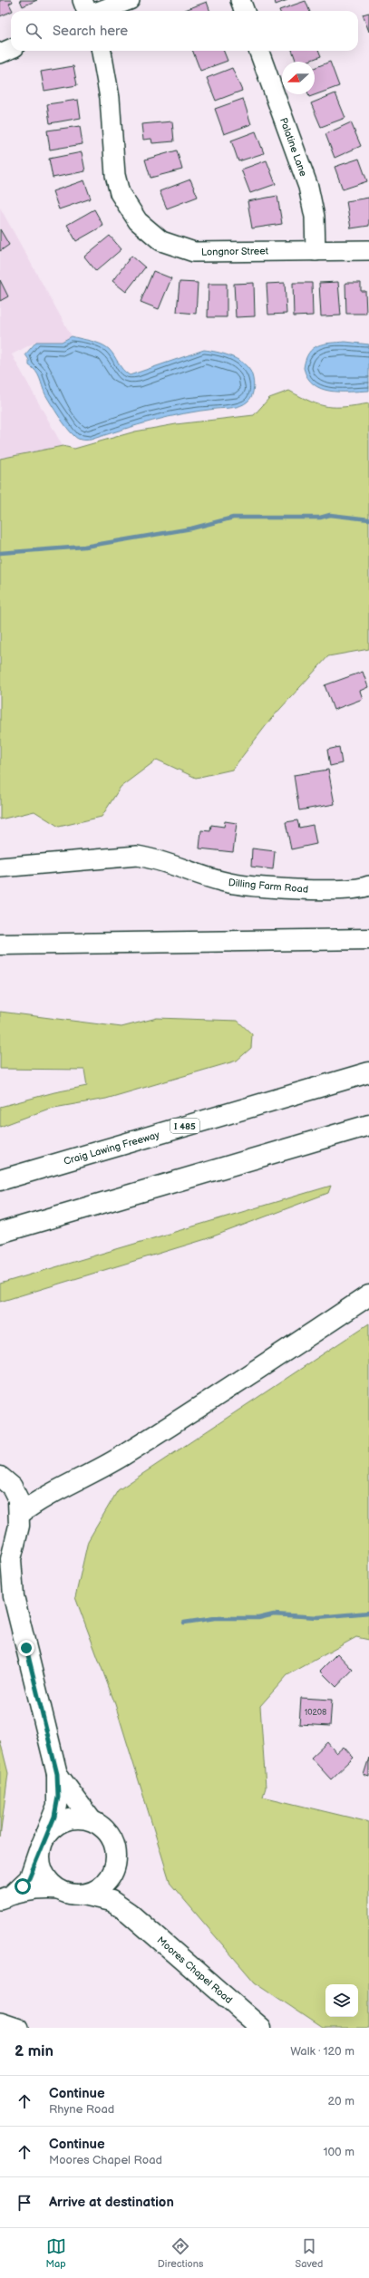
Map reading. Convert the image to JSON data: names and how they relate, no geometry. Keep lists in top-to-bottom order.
{
  "streets": {
    "main road": ["I 485", "Craig Lawing Freeway", "Moores Chapel Road"],
    "street": ["Palatine Lane", "Longnor Street", "Dilling Farm Road"]
  },
  "crossings": [
    ["Palatine Lane", "Longnor Street"]
  ],
  "house_numbers": ["10208"],
  "north": "left",
  "page": {
    "search": "Search here",
    "heading": ["2 min", "Walk · 120 m"],
    "list": [
      ["Continue", "Rhyne Road", "20 m"],
      ["Continue", "Moores Chapel Road", "100 m"],
      "Arrive at destination"
    ],
    "nav": ["Map", "Directions", "Saved"]
  }
}
